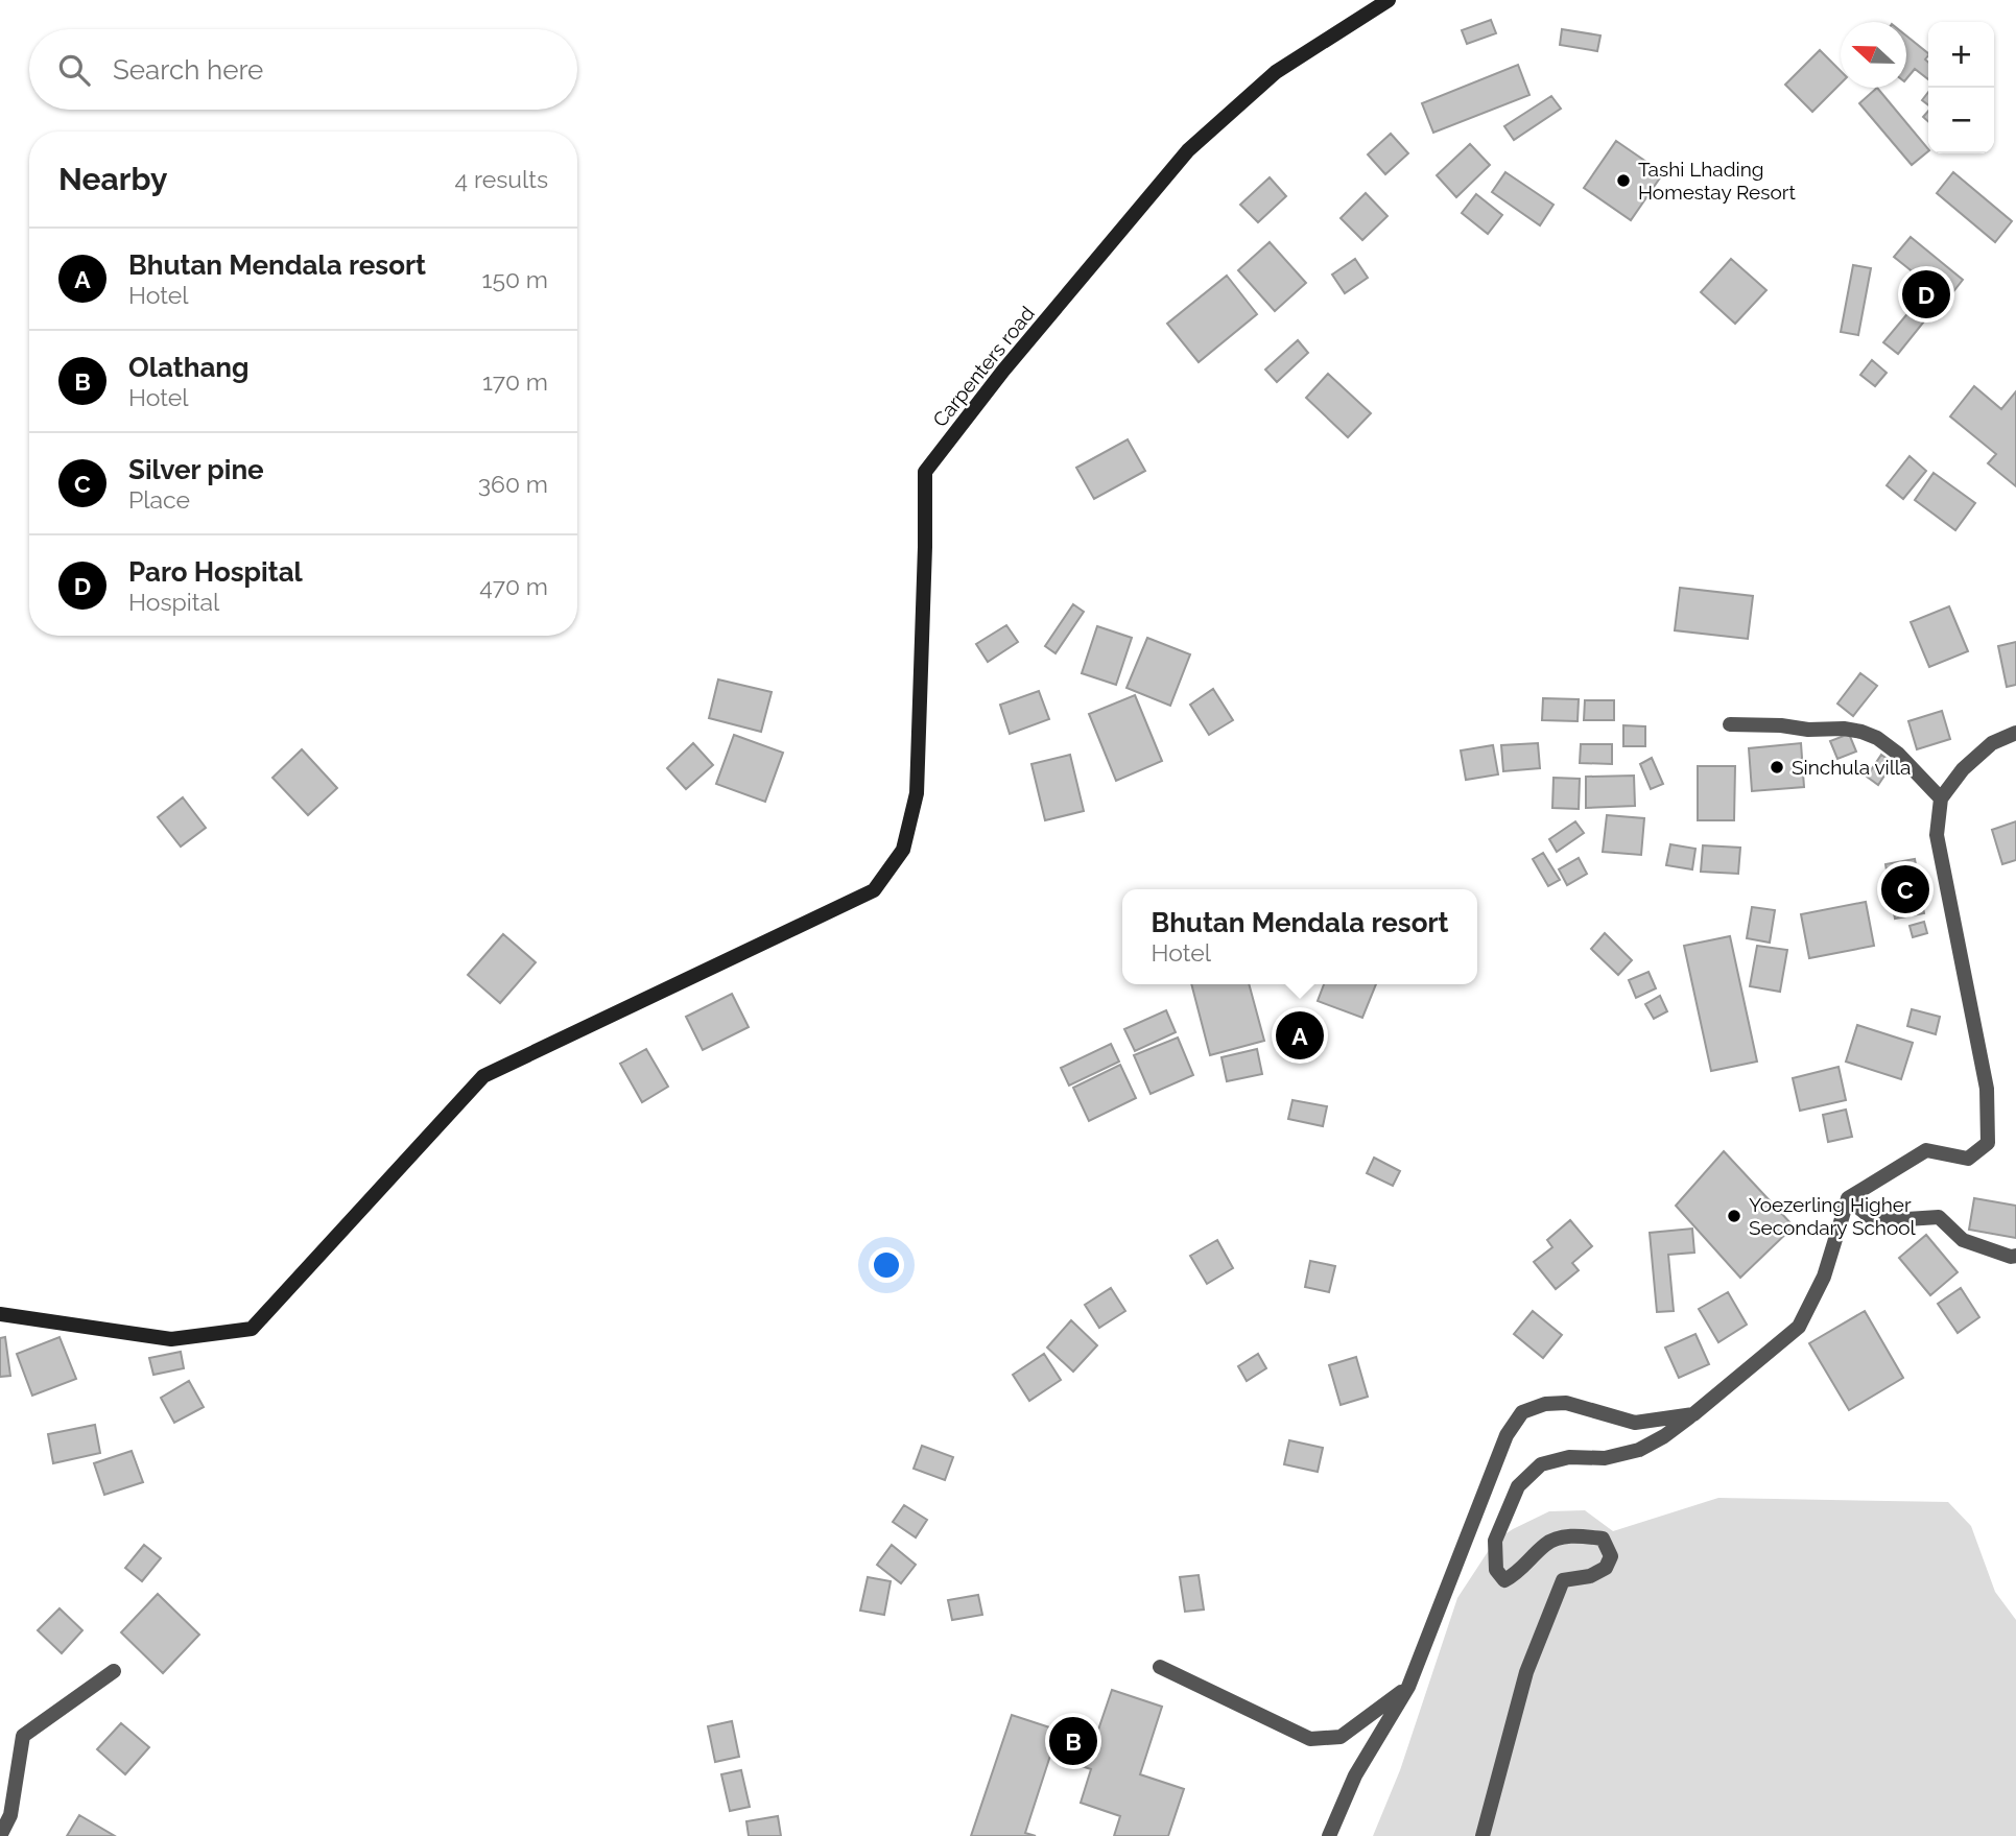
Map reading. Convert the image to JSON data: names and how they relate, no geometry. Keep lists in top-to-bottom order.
{
  "streets": {
    "street": ["Carpenters road"]
  },
  "places": ["Tashi Lhading Homestay Resort", "Sinchula villa", "Yoezerling Higher Secondary School"],
  "north": "left",
  "page": {
    "map_buttons": ["+", "−"],
    "search": "Search here",
    "heading": ["Nearby", "4 results"],
    "list": [
      {
        "mark": "A",
        "name": "Bhutan Mendala resort",
        "note": "Hotel",
        "value": "150 m"
      },
      {
        "mark": "B",
        "name": "Olathang",
        "note": "Hotel",
        "value": "170 m"
      },
      {
        "mark": "C",
        "name": "Silver pine",
        "note": "Place",
        "value": "360 m"
      },
      {
        "mark": "D",
        "name": "Paro Hospital",
        "note": "Hospital",
        "value": "470 m"
      }
    ],
    "pins": [
      "D",
      "C",
      "A",
      "B"
    ],
    "popup": ["Bhutan Mendala resort", "Hotel"]
  }
}
